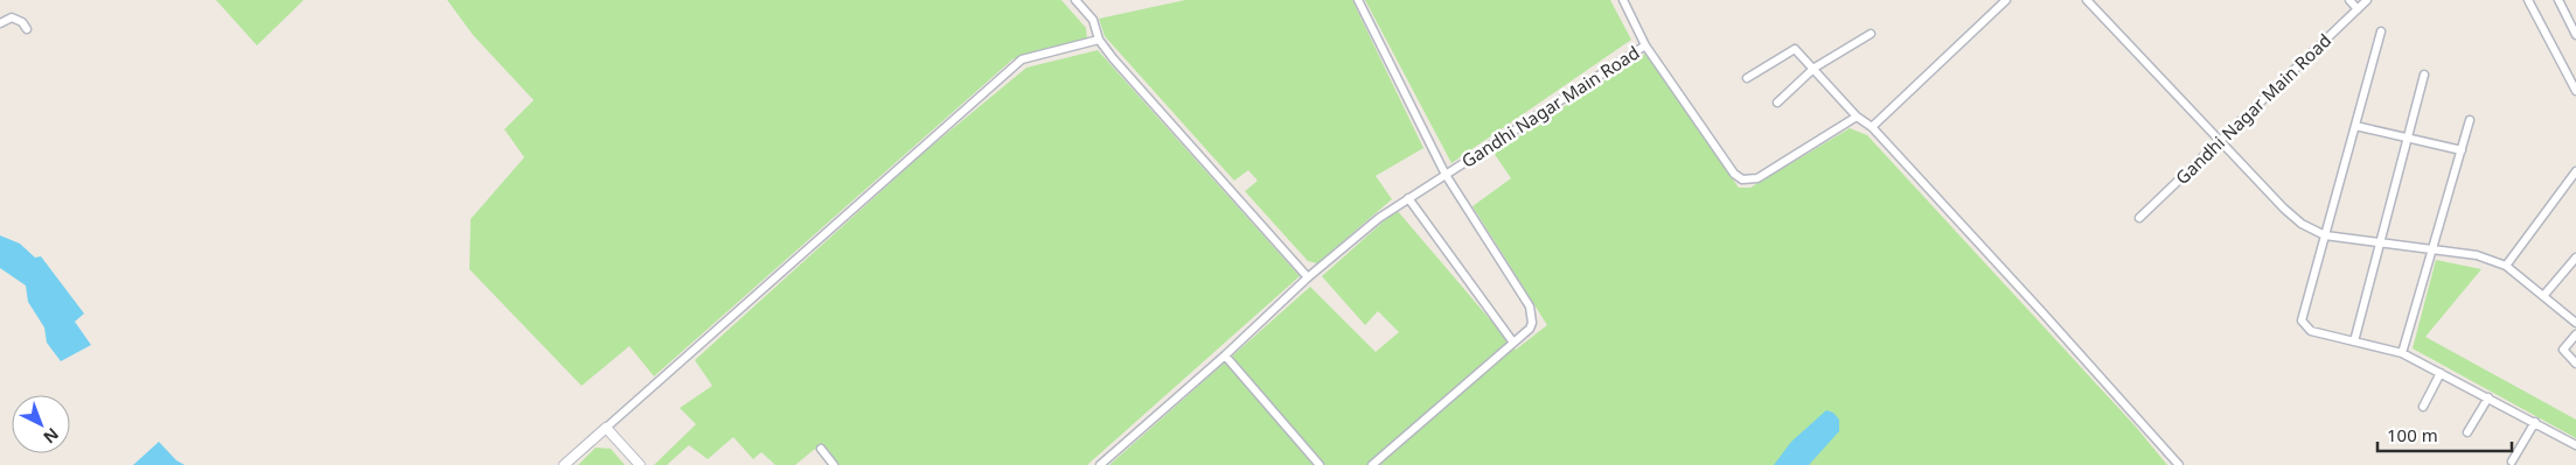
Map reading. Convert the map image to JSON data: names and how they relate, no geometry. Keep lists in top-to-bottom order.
{
  "streets": {
    "street": ["Gandhi Nagar Main Road"]
  },
  "scale_bar": "100 m",
  "north": "bottom right"
}
